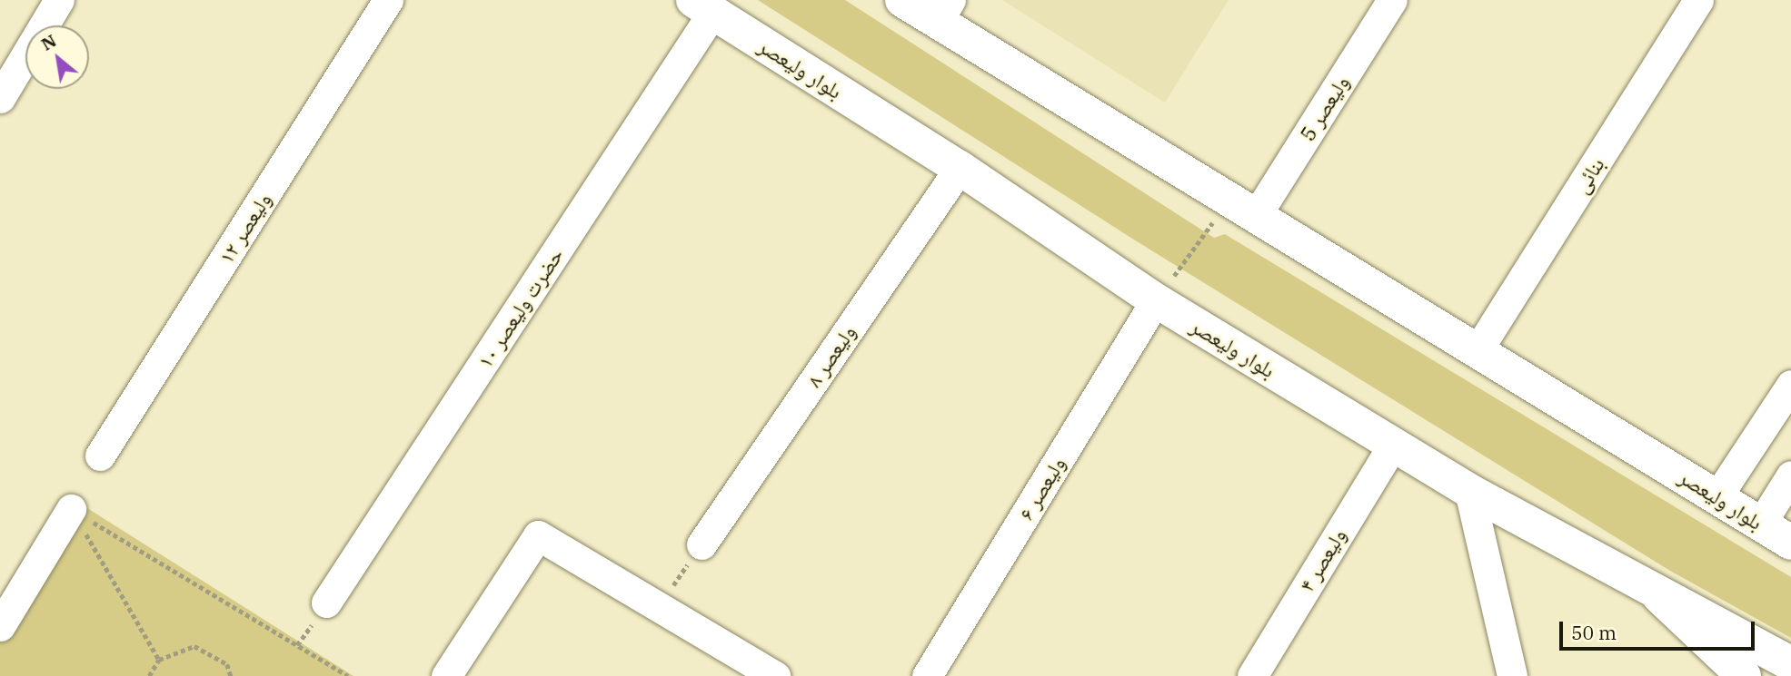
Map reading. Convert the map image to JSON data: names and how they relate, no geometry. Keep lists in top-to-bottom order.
{
  "streets": {
    "main road": ["بلوار ولیعصر"],
    "street": [
      "ولیعصر 5",
      "بنائی",
      "ولیعصر ۱۲",
      "حضرت ولیعصر ۱۰",
      "ولیعصر ۸",
      "ولیعصر ۶",
      "ولیعصر ۴"
    ]
  },
  "crossings": [
    ["بلوار ولیعصر", "ولیعصر 5"],
    ["بلوار ولیعصر", "بنائی"],
    ["بلوار ولیعصر", "حضرت ولیعصر ۱۰"],
    ["بلوار ولیعصر", "ولیعصر ۸"],
    ["بلوار ولیعصر", "ولیعصر ۶"],
    ["بلوار ولیعصر", "ولیعصر ۴"]
  ],
  "scale_bar": "50 m",
  "north": "top left"
}
